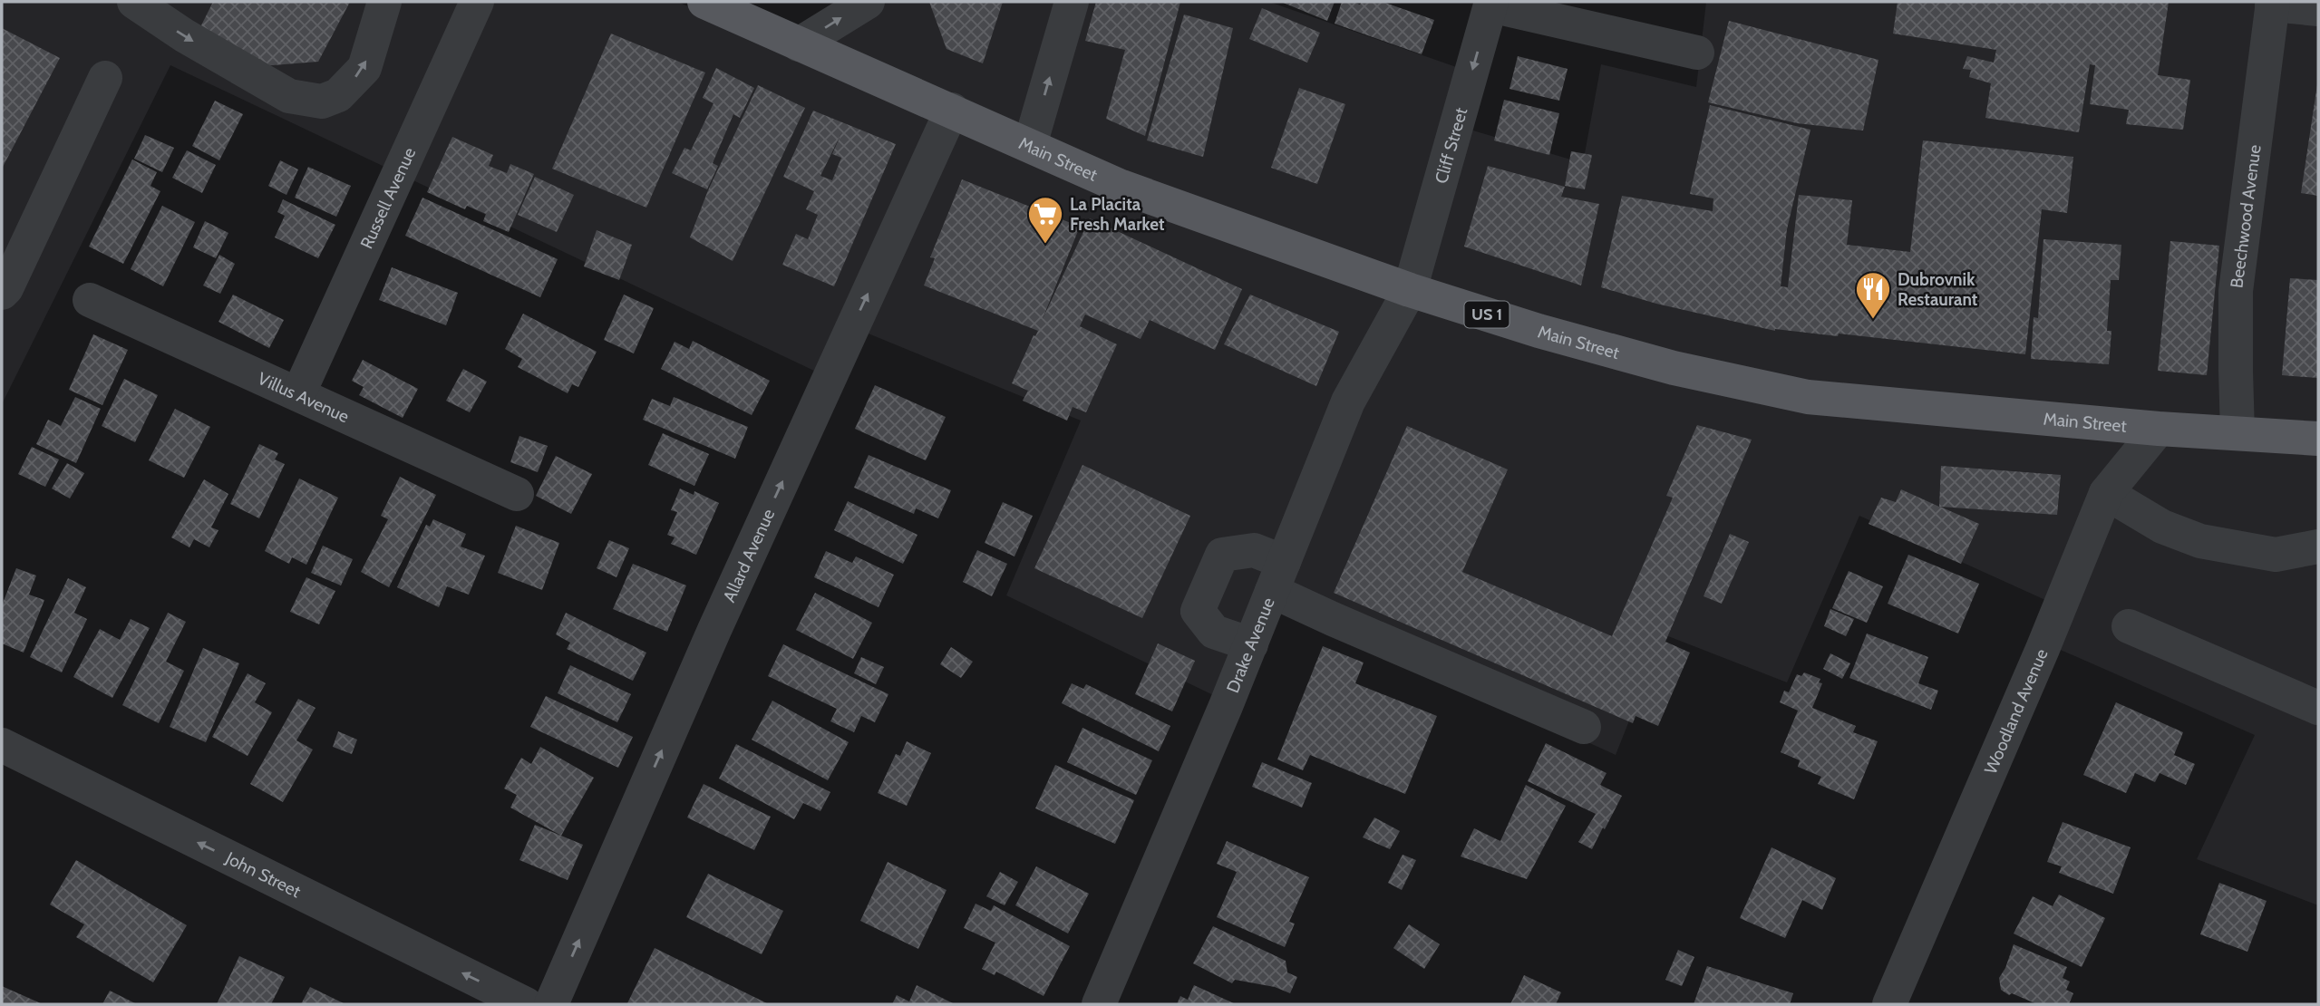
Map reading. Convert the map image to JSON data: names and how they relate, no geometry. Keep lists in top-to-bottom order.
{
  "streets": {
    "main road": ["Main Street", "US 1"],
    "street": [
      "Cliff Street",
      "Russell Avenue",
      "Beechwood Avenue",
      "Villus Avenue",
      "Allard Avenue",
      "Drake Avenue",
      "Woodland Avenue",
      "John Street"
    ]
  },
  "crossings": [
    ["Cliff Street", "Main Street"],
    ["Cliff Street", "Drake Avenue"],
    ["Main Street", "Beechwood Avenue"],
    ["Main Street", "Allard Avenue"],
    ["Main Street", "Drake Avenue"],
    ["Main Street", "Woodland Avenue"],
    ["Russell Avenue", "Villus Avenue"]
  ],
  "one_way": ["Cliff Street", "Allard Avenue", "John Street"],
  "places": {
    "supermarket": ["La Placita Fresh Market"],
    "restaurant": ["Dubrovnik Restaurant"]
  }
}
